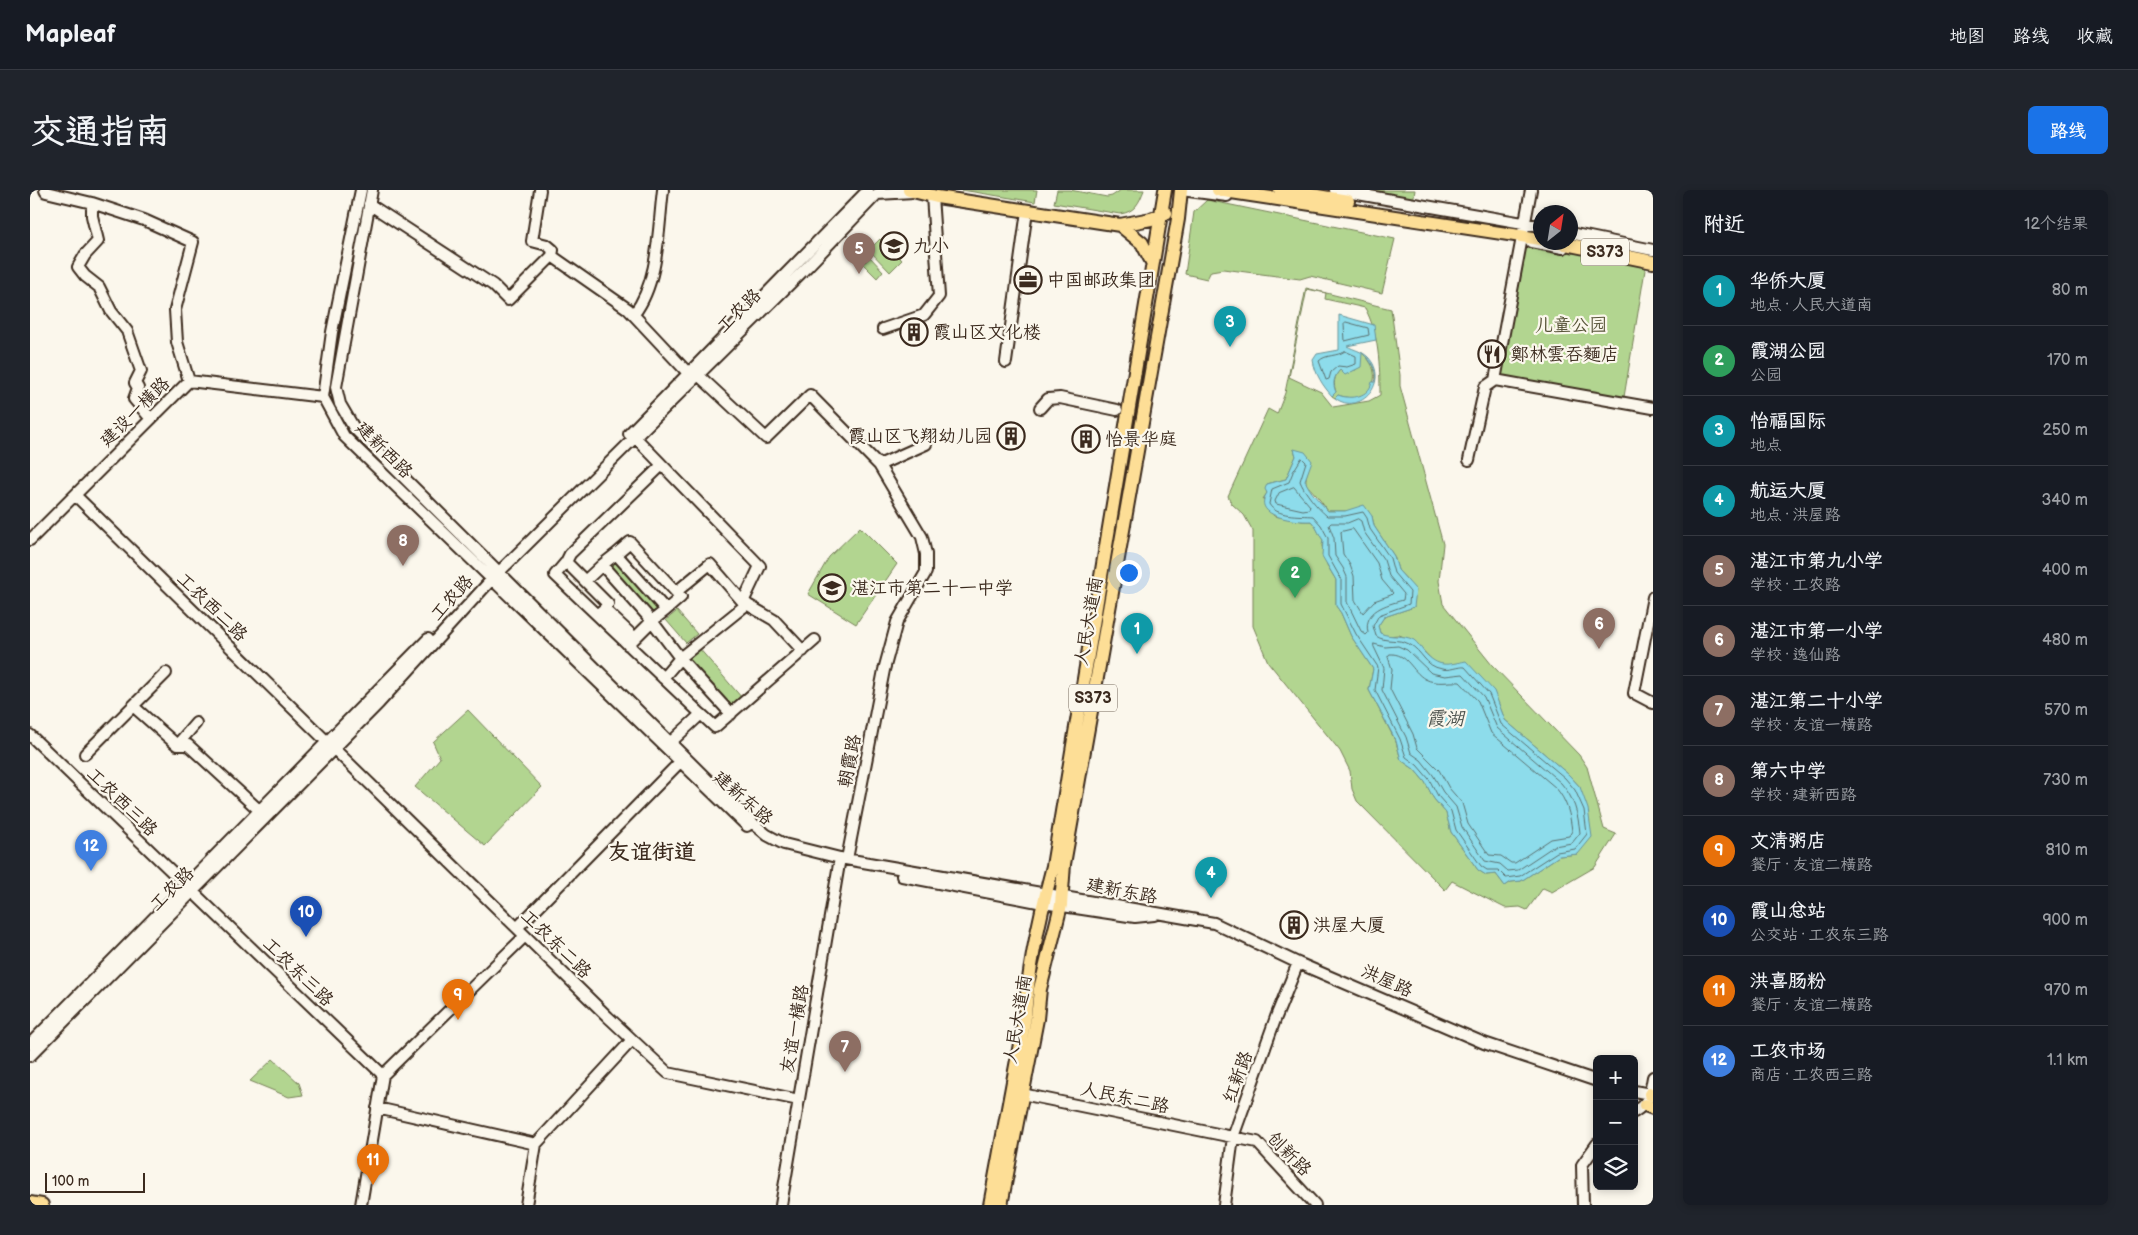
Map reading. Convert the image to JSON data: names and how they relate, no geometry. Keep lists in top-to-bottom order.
{
  "streets": {
    "main road": ["S373", "人民大道南"],
    "street": [
      "工农路",
      "建设一横路",
      "建新西路",
      "工农西二路",
      "朝霞路",
      "建新东路",
      "工农西三路",
      "工农东二路",
      "工农东三路",
      "洪屋路",
      "友谊一横路",
      "红新路",
      "人民东二路",
      "创新路"
    ]
  },
  "crossings": [
    ["工农路", "建新西路"],
    ["工农路", "工农西二路"],
    ["工农路", "朝霞路"],
    ["工农路", "建新东路"],
    ["工农路", "工农西三路"],
    ["工农路", "工农东二路"],
    ["工农路", "工农东三路"],
    ["建设一横路", "建新西路"],
    ["建设一横路", "工农西二路"],
    ["建新西路", "建新东路"],
    ["工农西二路", "工农东二路"],
    ["人民大道南", "建新东路"],
    ["人民大道南", "人民东二路"],
    ["朝霞路", "建新东路"],
    ["朝霞路", "友谊一横路"],
    ["建新东路", "洪屋路"],
    ["建新东路", "友谊一横路"],
    ["工农西三路", "工农东三路"],
    ["工农东二路", "友谊一横路"],
    ["洪屋路", "红新路"],
    ["红新路", "人民东二路"],
    ["红新路", "创新路"],
    ["人民东二路", "创新路"]
  ],
  "districts": ["友谊街道"],
  "water": ["霞湖"],
  "parks": ["儿童公园"],
  "places": {
    "school or university": ["九小", "湛江市第二十一中学"],
    "office": ["中国邮政集团"],
    "building": [
      "霞山区文化楼",
      "霞山区飞翔幼儿园",
      "怡景华庭",
      "洪屋大厦"
    ],
    "restaurant": ["鄭林雲吞麵店"]
  },
  "scale_bar": "100 m",
  "north": "top right",
  "page": {
    "header": "Mapleaf",
    "nav": ["地图", "路线", "收藏"],
    "buttons": "路线",
    "title": "交通指南",
    "heading": ["附近", "12个结果"],
    "pins": [
      "5",
      "3",
      "8",
      "2",
      "6",
      "1",
      "12",
      "4",
      "10",
      "9",
      "7",
      "11"
    ],
    "list": [
      {
        "mark": "1",
        "name": "华侨大厦",
        "note": "地点 · 人民大道南",
        "value": "80 m"
      },
      {
        "mark": "2",
        "name": "霞湖公园",
        "note": "公园",
        "value": "170 m"
      },
      {
        "mark": "3",
        "name": "怡福国际",
        "note": "地点",
        "value": "250 m"
      },
      {
        "mark": "4",
        "name": "航运大厦",
        "note": "地点 · 洪屋路",
        "value": "340 m"
      },
      {
        "mark": "5",
        "name": "湛江市第九小学",
        "note": "学校 · 工农路",
        "value": "400 m"
      },
      {
        "mark": "6",
        "name": "湛江市第一小学",
        "note": "学校 · 逸仙路",
        "value": "480 m"
      },
      {
        "mark": "7",
        "name": "湛江第二十小学",
        "note": "学校 · 友谊一横路",
        "value": "570 m"
      },
      {
        "mark": "8",
        "name": "第六中学",
        "note": "学校 · 建新西路",
        "value": "730 m"
      },
      {
        "mark": "9",
        "name": "文清粥店",
        "note": "餐厅 · 友谊二横路",
        "value": "810 m"
      },
      {
        "mark": "10",
        "name": "霞山总站",
        "note": "公交站 · 工农东三路",
        "value": "900 m"
      },
      {
        "mark": "11",
        "name": "洪喜肠粉",
        "note": "餐厅 · 友谊二横路",
        "value": "970 m"
      },
      {
        "mark": "12",
        "name": "工农市场",
        "note": "商店 · 工农西三路",
        "value": "1.1 km"
      }
    ],
    "map_buttons": ["+", "−"],
    "scale": "100 m"
  }
}
